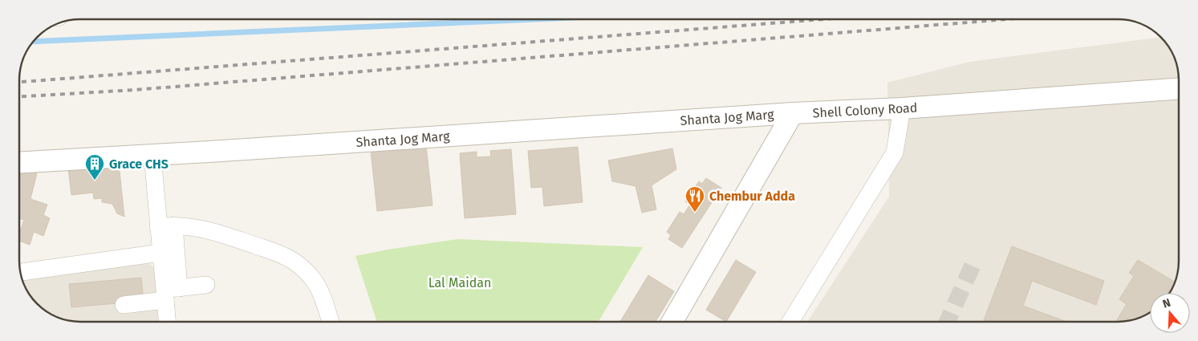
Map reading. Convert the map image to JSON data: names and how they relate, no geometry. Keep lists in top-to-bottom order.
{
  "streets": {
    "street": ["Shell Colony Road", "Shanta Jog Marg"]
  },
  "crossings": [
    ["Shell Colony Road", "Shanta Jog Marg"]
  ],
  "parks": ["Lal Maidan"],
  "places": {
    "building": ["Grace CHS"],
    "restaurant": ["Chembur Adda"]
  },
  "north": "top"
}
